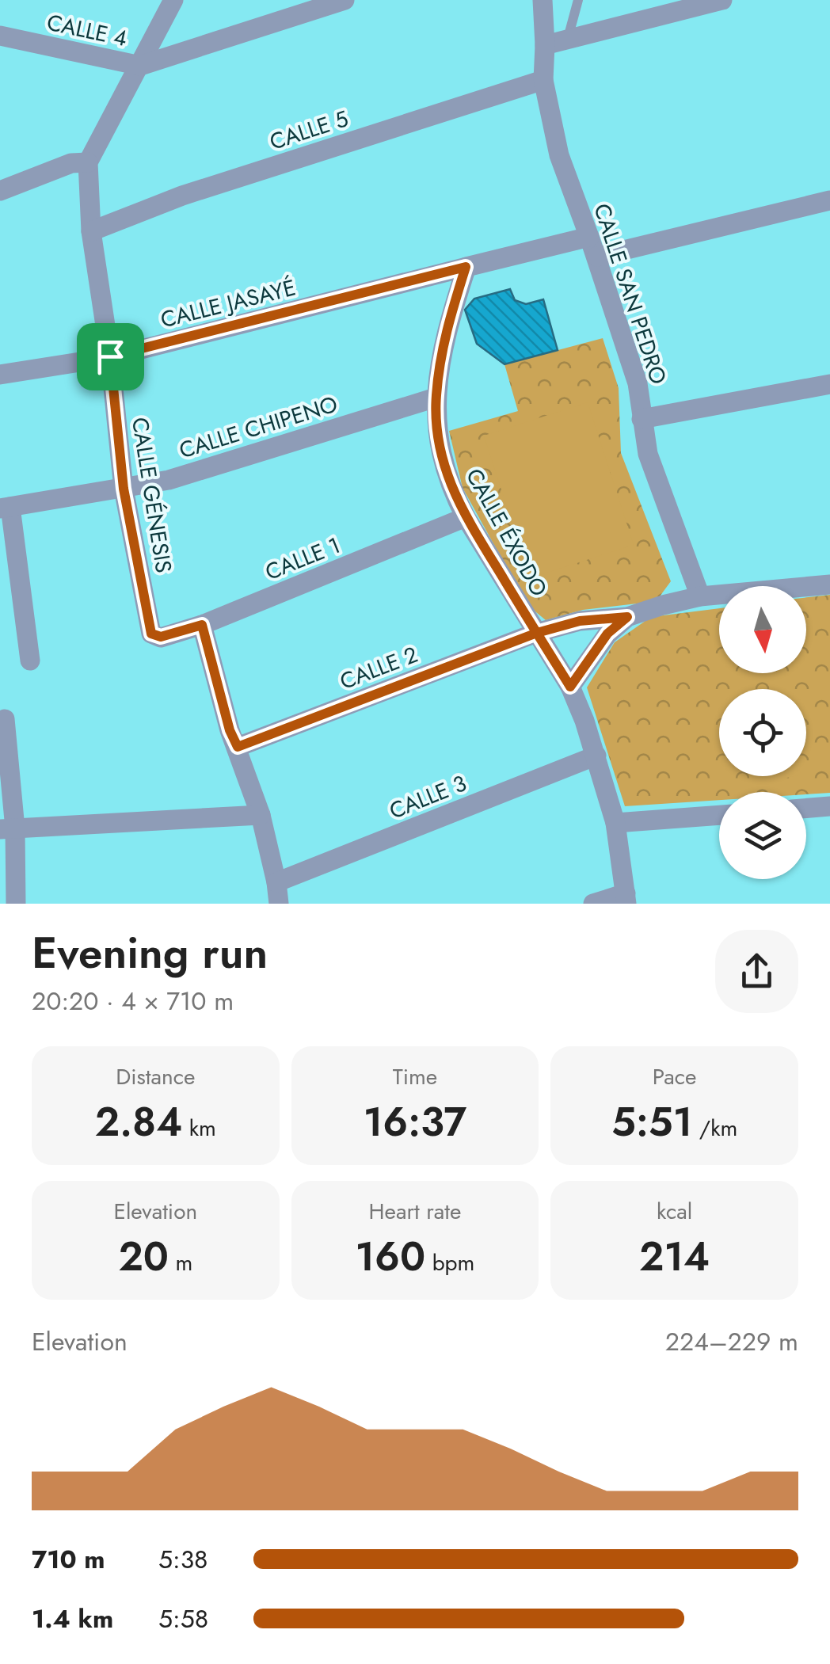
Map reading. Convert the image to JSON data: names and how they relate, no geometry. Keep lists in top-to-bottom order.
{
  "streets": {
    "street": [
      "CALLE 4",
      "CALLE 5",
      "CALLE SAN PEDRO",
      "CALLE JASAYÉ",
      "CALLE CHIPENO",
      "CALLE GÉNESIS",
      "CALLE ÉXODO",
      "CALLE 1",
      "CALLE 2",
      "CALLE 3"
    ]
  },
  "crossings": [
    ["CALLE 5", "CALLE SAN PEDRO"],
    ["CALLE 5", "CALLE GÉNESIS"],
    ["CALLE SAN PEDRO", "CALLE JASAYÉ"],
    ["CALLE JASAYÉ", "CALLE GÉNESIS"],
    ["CALLE JASAYÉ", "CALLE ÉXODO"],
    ["CALLE CHIPENO", "CALLE GÉNESIS"],
    ["CALLE CHIPENO", "CALLE ÉXODO"],
    ["CALLE GÉNESIS", "CALLE 1"],
    ["CALLE ÉXODO", "CALLE 1"],
    ["CALLE ÉXODO", "CALLE 2"],
    ["CALLE ÉXODO", "CALLE 3"]
  ],
  "north": "bottom",
  "page": {
    "heading": ["Evening run", "20:20 · 4 × 710 m"],
    "stats": [
      ["Distance", "2.84 km"],
      ["Time", "16:37"],
      ["Pace", "5:51 /km"],
      ["Elevation", "20 m"],
      ["Heart rate", "160 bpm"],
      ["kcal", "214"]
    ],
    "chart": ["Elevation", "224–229 m"],
    "list": [
      {
        "name": "710 m",
        "note": "5:38"
      },
      {
        "name": "1.4 km",
        "note": "5:58"
      }
    ]
  }
}
